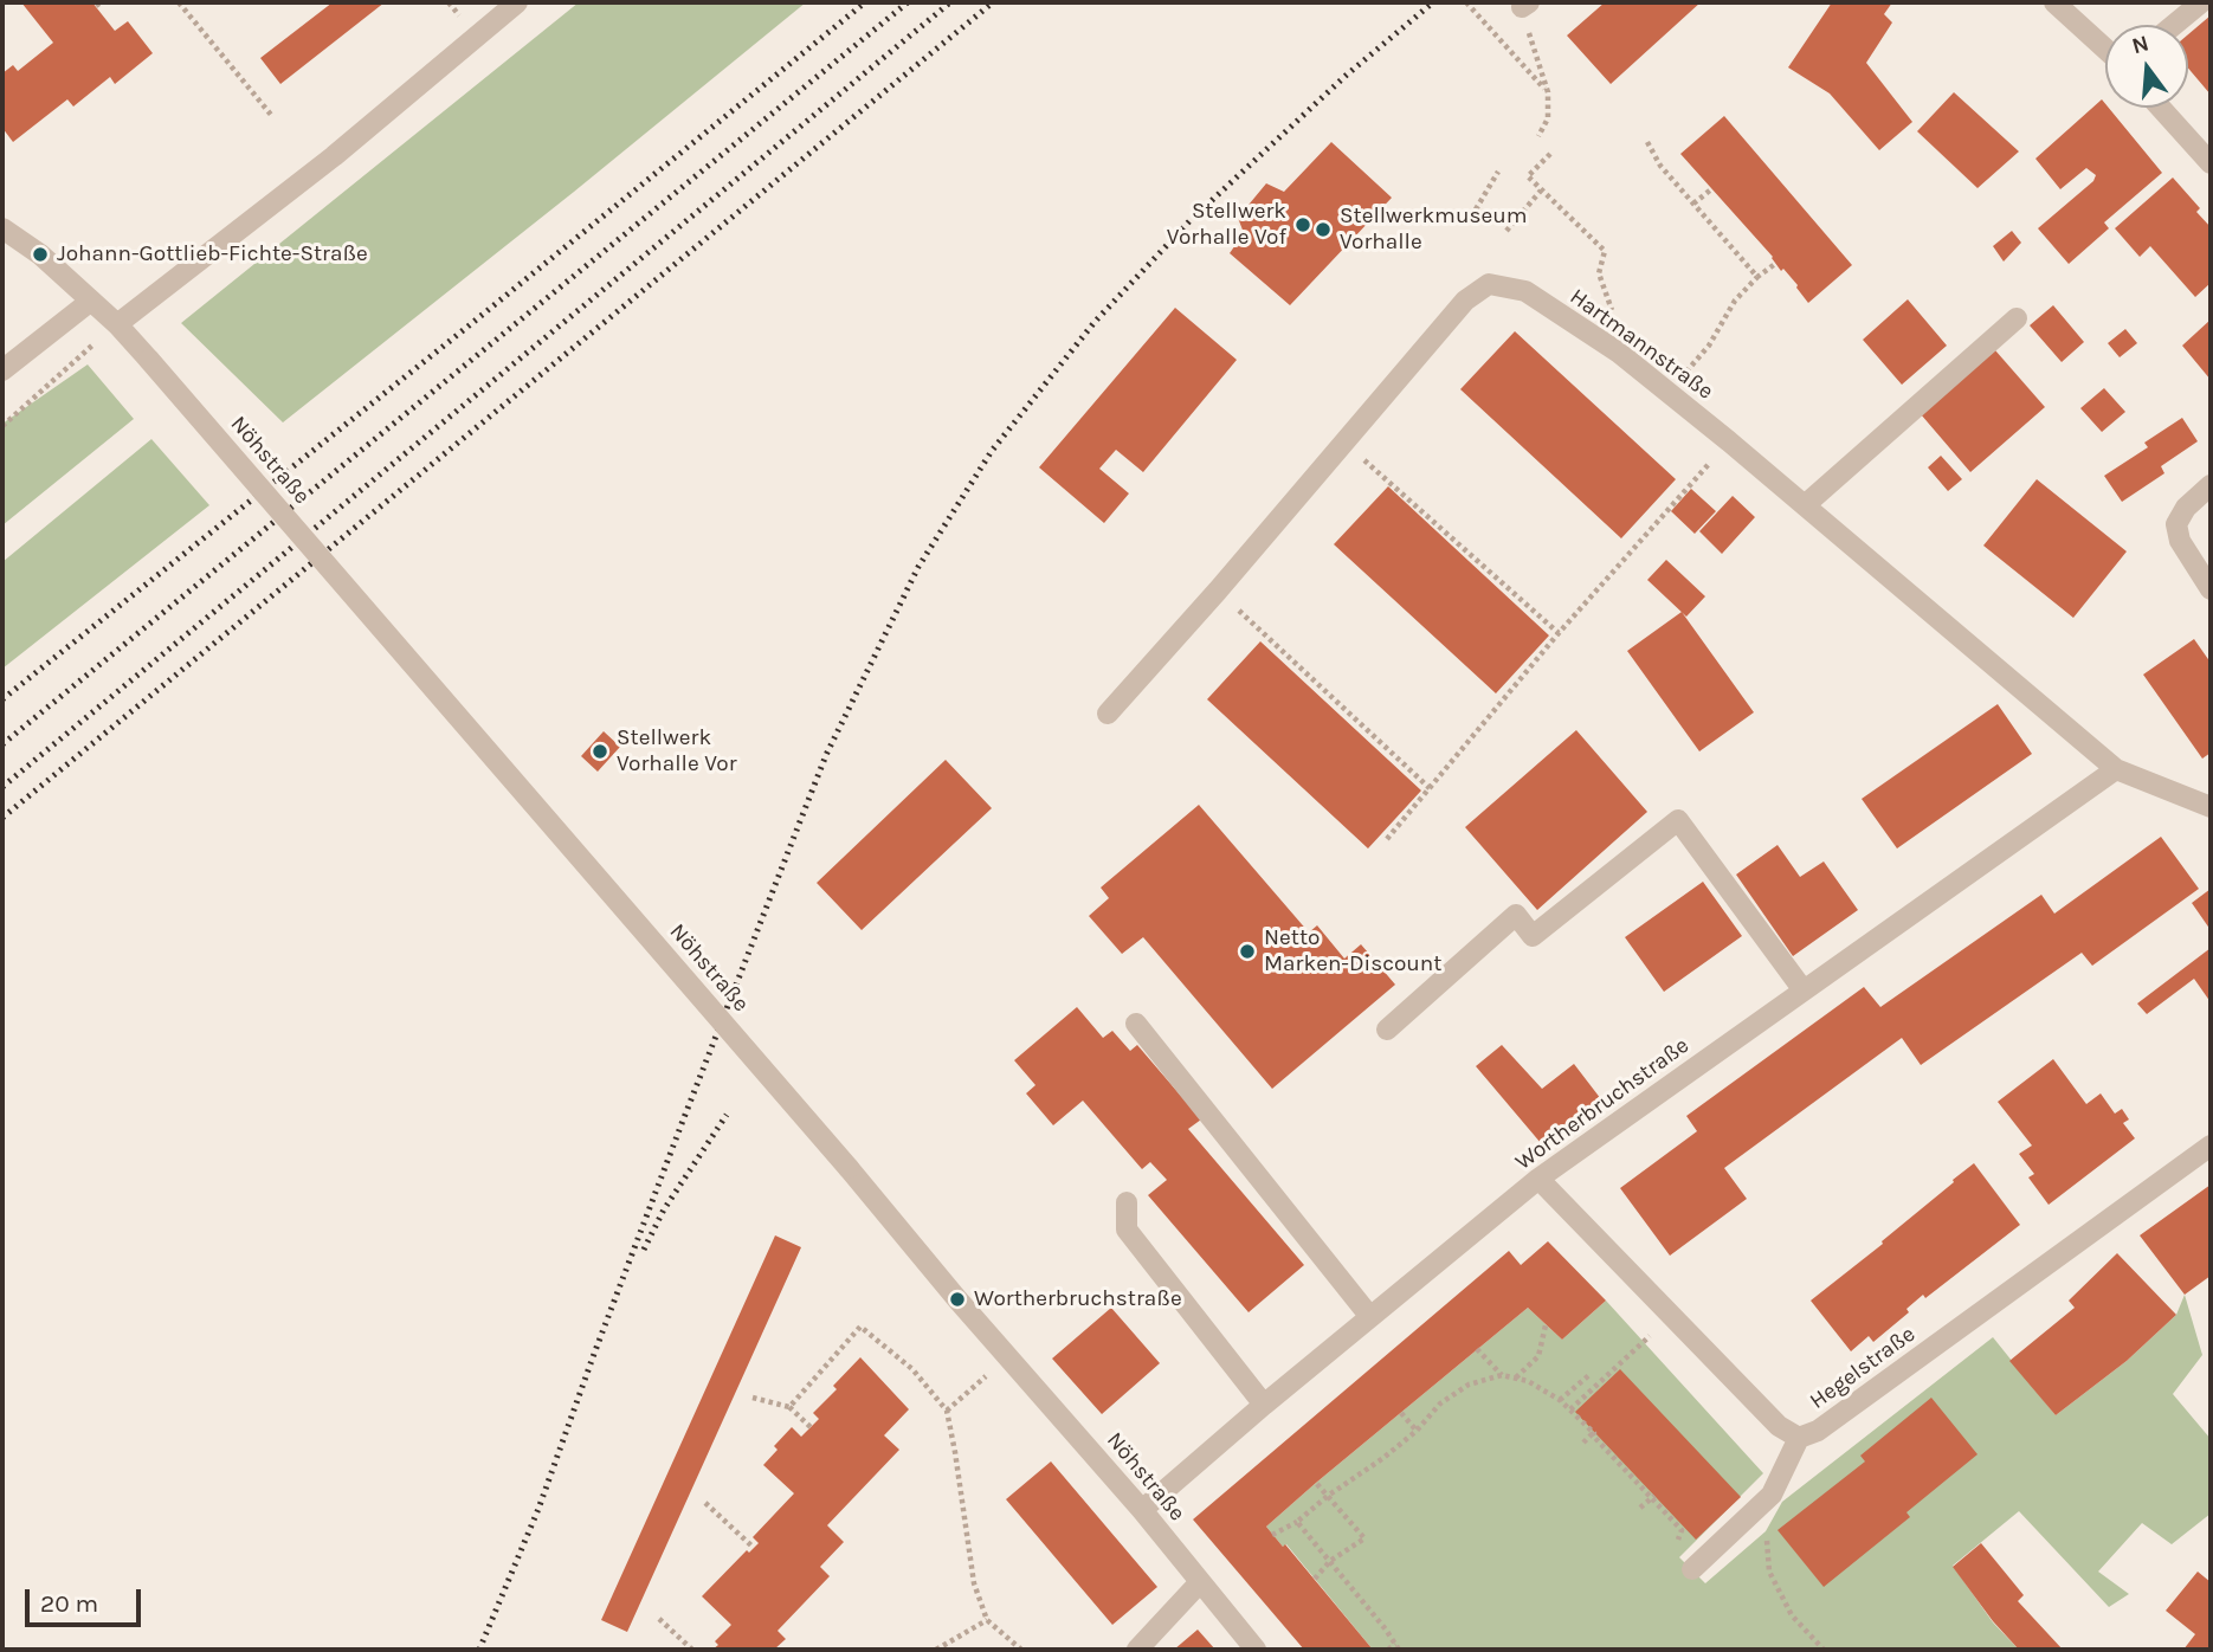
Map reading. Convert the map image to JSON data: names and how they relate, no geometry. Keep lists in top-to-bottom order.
{
  "streets": {
    "street": [
      "Hartmannstraße",
      "Nöhstraße",
      "Wortherbruchstraße",
      "Hegelstraße"
    ]
  },
  "crossings": [
    ["Hartmannstraße", "Wortherbruchstraße"],
    ["Nöhstraße", "Wortherbruchstraße"],
    ["Wortherbruchstraße", "Hegelstraße"]
  ],
  "places": [
    "Stellwerk Vorhalle Vof",
    "Stellwerkmuseum Vorhalle",
    "Johann-Gottlieb-Fichte-Straße",
    "Stellwerk Vorhalle Vor",
    "Netto Marken-Discount",
    "Wortherbruchstraße"
  ],
  "scale_bar": "20 m",
  "north": "top"
}
